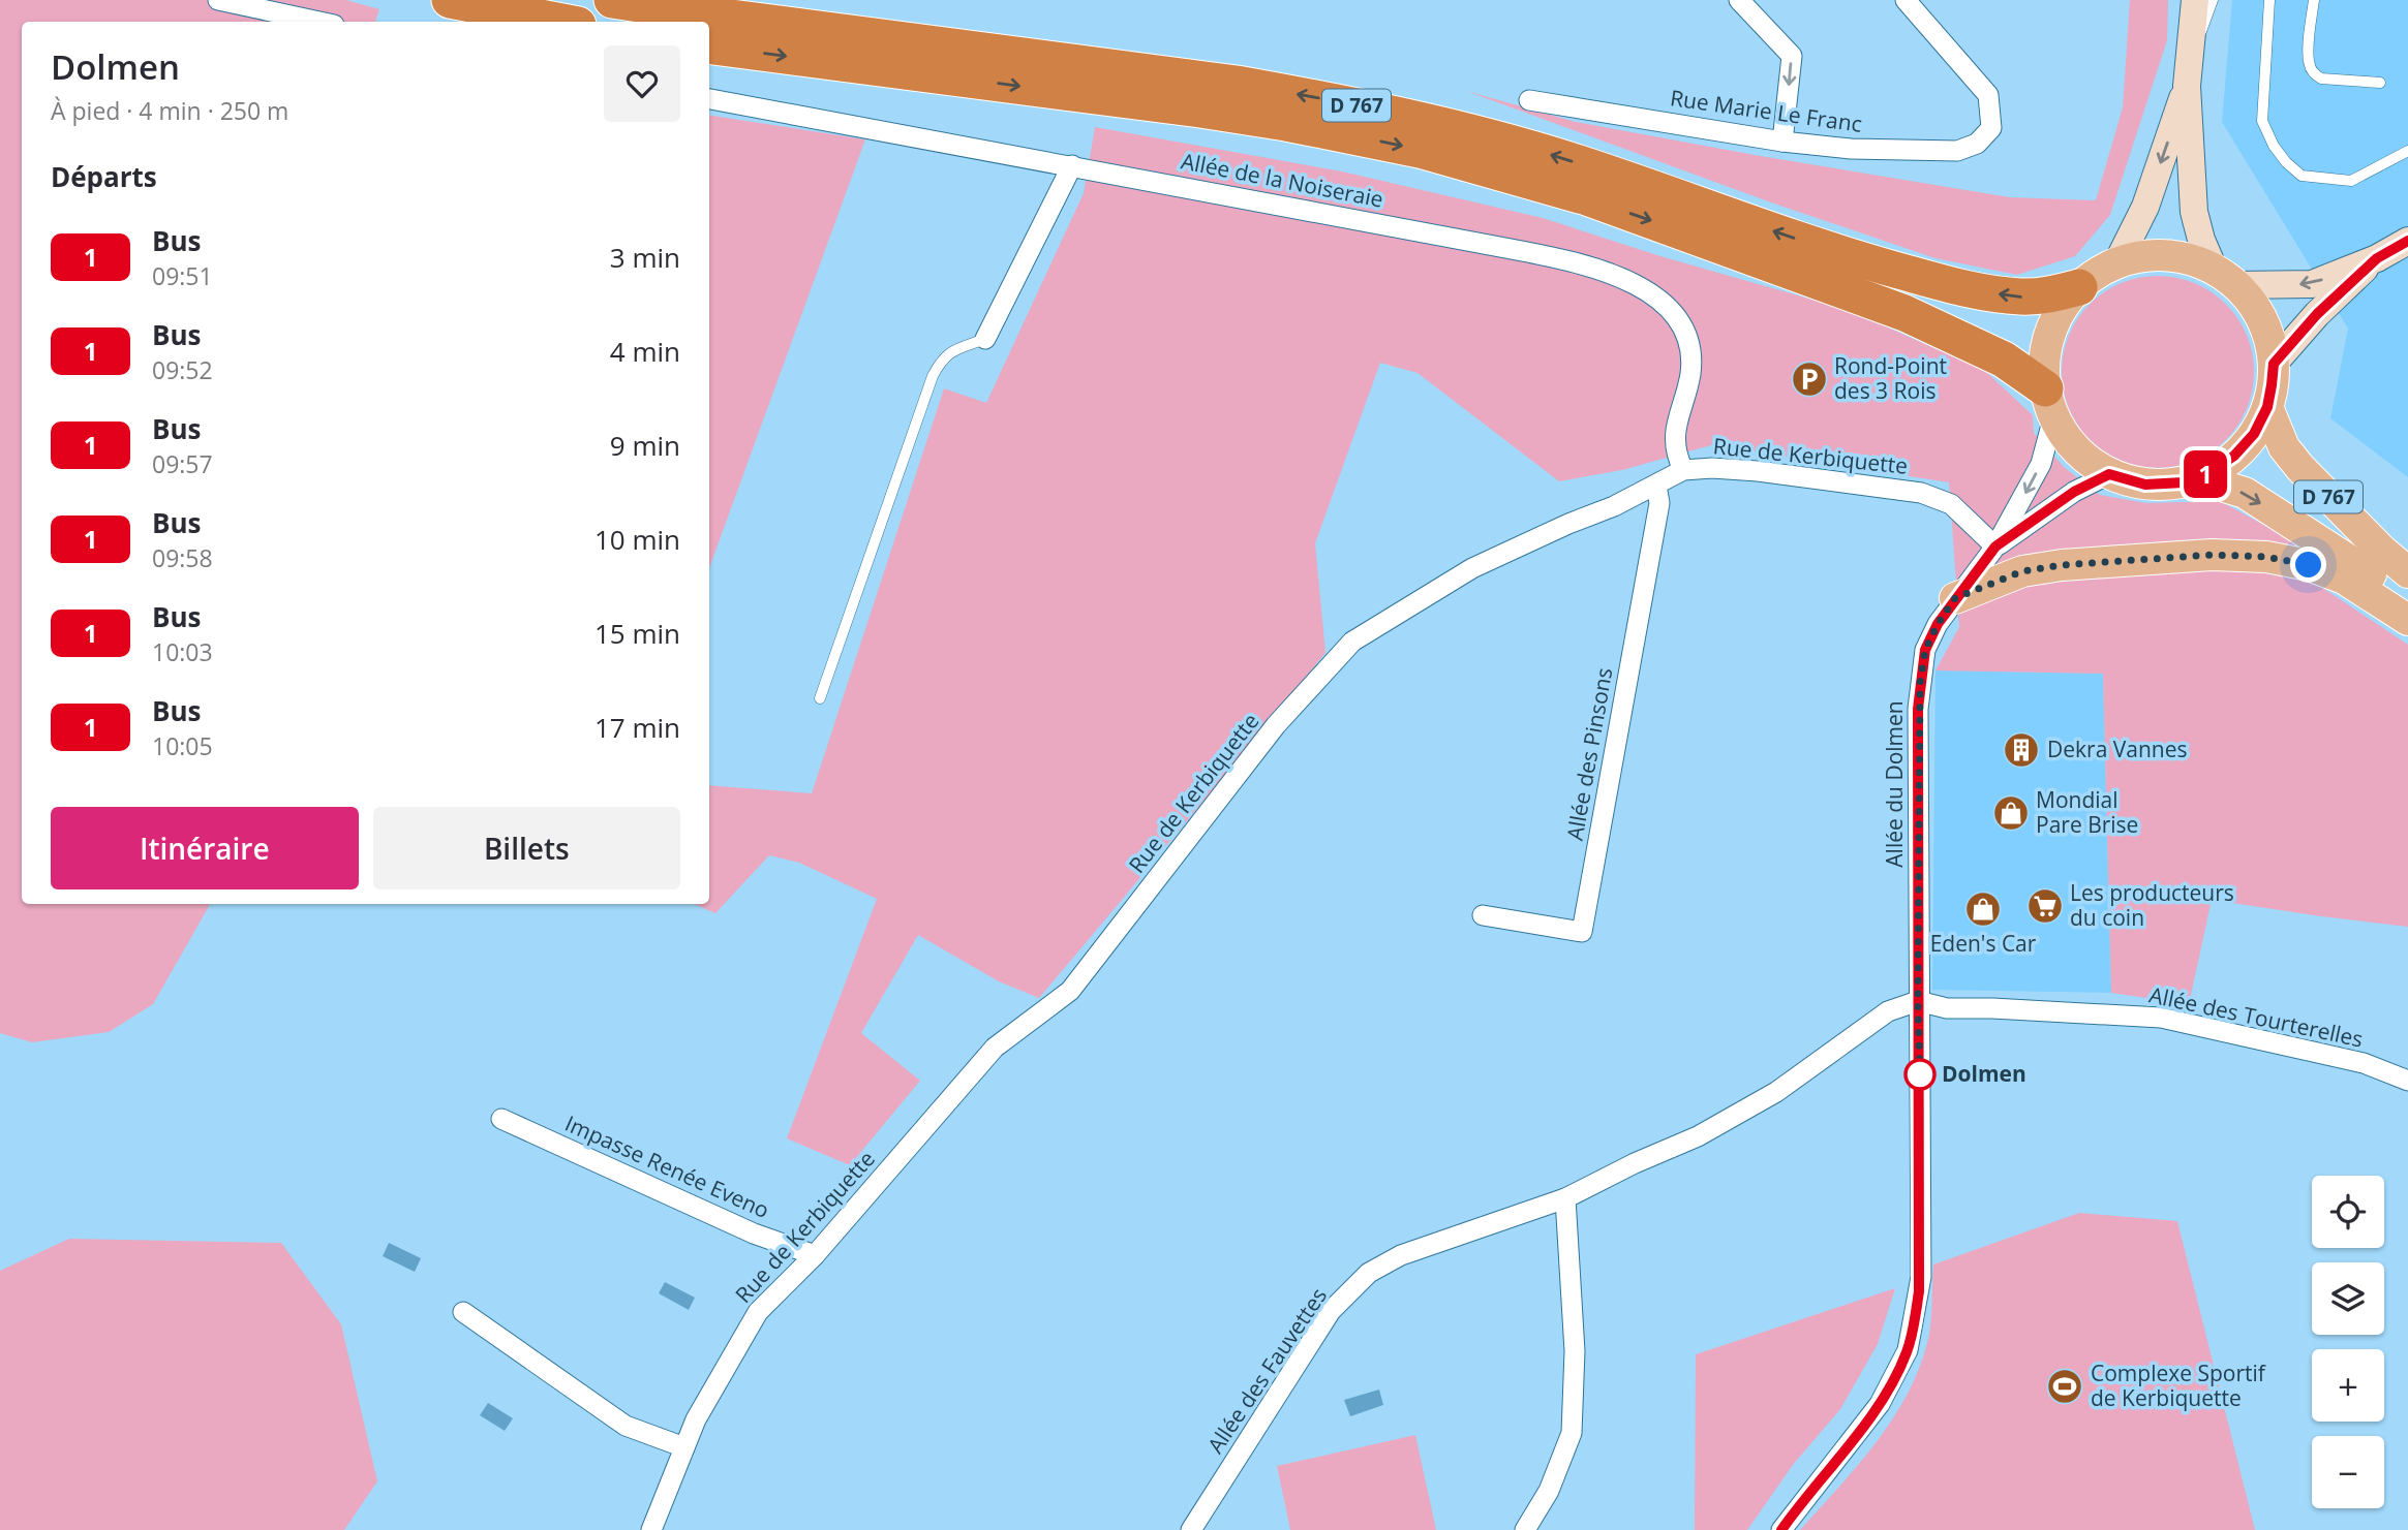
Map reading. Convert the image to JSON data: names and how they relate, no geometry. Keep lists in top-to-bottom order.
{
  "streets": {
    "highway": ["D 767"],
    "street": [
      "Rue Marie Le Franc",
      "Allée de la Noiseraie",
      "Rue de Kerbiquette",
      "Allée des Pinsons",
      "Allée du Dolmen",
      "Allée des Tourterelles",
      "Impasse Renée Eveno",
      "Allée des Fauvettes"
    ]
  },
  "crossings": [
    ["D 767", "Allée du Dolmen"],
    ["Allée de la Noiseraie", "Rue de Kerbiquette"],
    ["Rue de Kerbiquette", "Allée des Pinsons"],
    ["Rue de Kerbiquette", "Allée du Dolmen"],
    ["Rue de Kerbiquette", "Impasse Renée Eveno"],
    ["Allée du Dolmen", "Allée des Tourterelles"],
    ["Allée du Dolmen", "Allée des Fauvettes"],
    ["Allée des Tourterelles", "Allée des Fauvettes"]
  ],
  "places": {
    "parking": ["Rond-Point des 3 Rois"],
    "building": ["Dekra Vannes"],
    "shop": ["Mondial Pare Brise", "Eden's Car"],
    "supermarket": ["Les producteurs du coin"],
    "other": ["Dolmen"],
    "sports": ["Complexe Sportif de Kerbiquette"]
  },
  "lines": ["bus line 1"],
  "page": {
    "on_map": "1",
    "heading": [
      ["Dolmen", "À pied · 4 min · 250 m"],
      "Départs"
    ],
    "list": [
      {
        "mark": "1",
        "name": "Bus",
        "note": "09:51",
        "value": "3 min"
      },
      {
        "mark": "1",
        "name": "Bus",
        "note": "09:52",
        "value": "4 min"
      },
      {
        "mark": "1",
        "name": "Bus",
        "note": "09:57",
        "value": "9 min"
      },
      {
        "mark": "1",
        "name": "Bus",
        "note": "09:58",
        "value": "10 min"
      },
      {
        "mark": "1",
        "name": "Bus",
        "note": "10:03",
        "value": "15 min"
      },
      {
        "mark": "1",
        "name": "Bus",
        "note": "10:05",
        "value": "17 min"
      }
    ],
    "buttons": ["Itinéraire", "Billets"],
    "map_buttons": ["+", "−"]
  }
}
